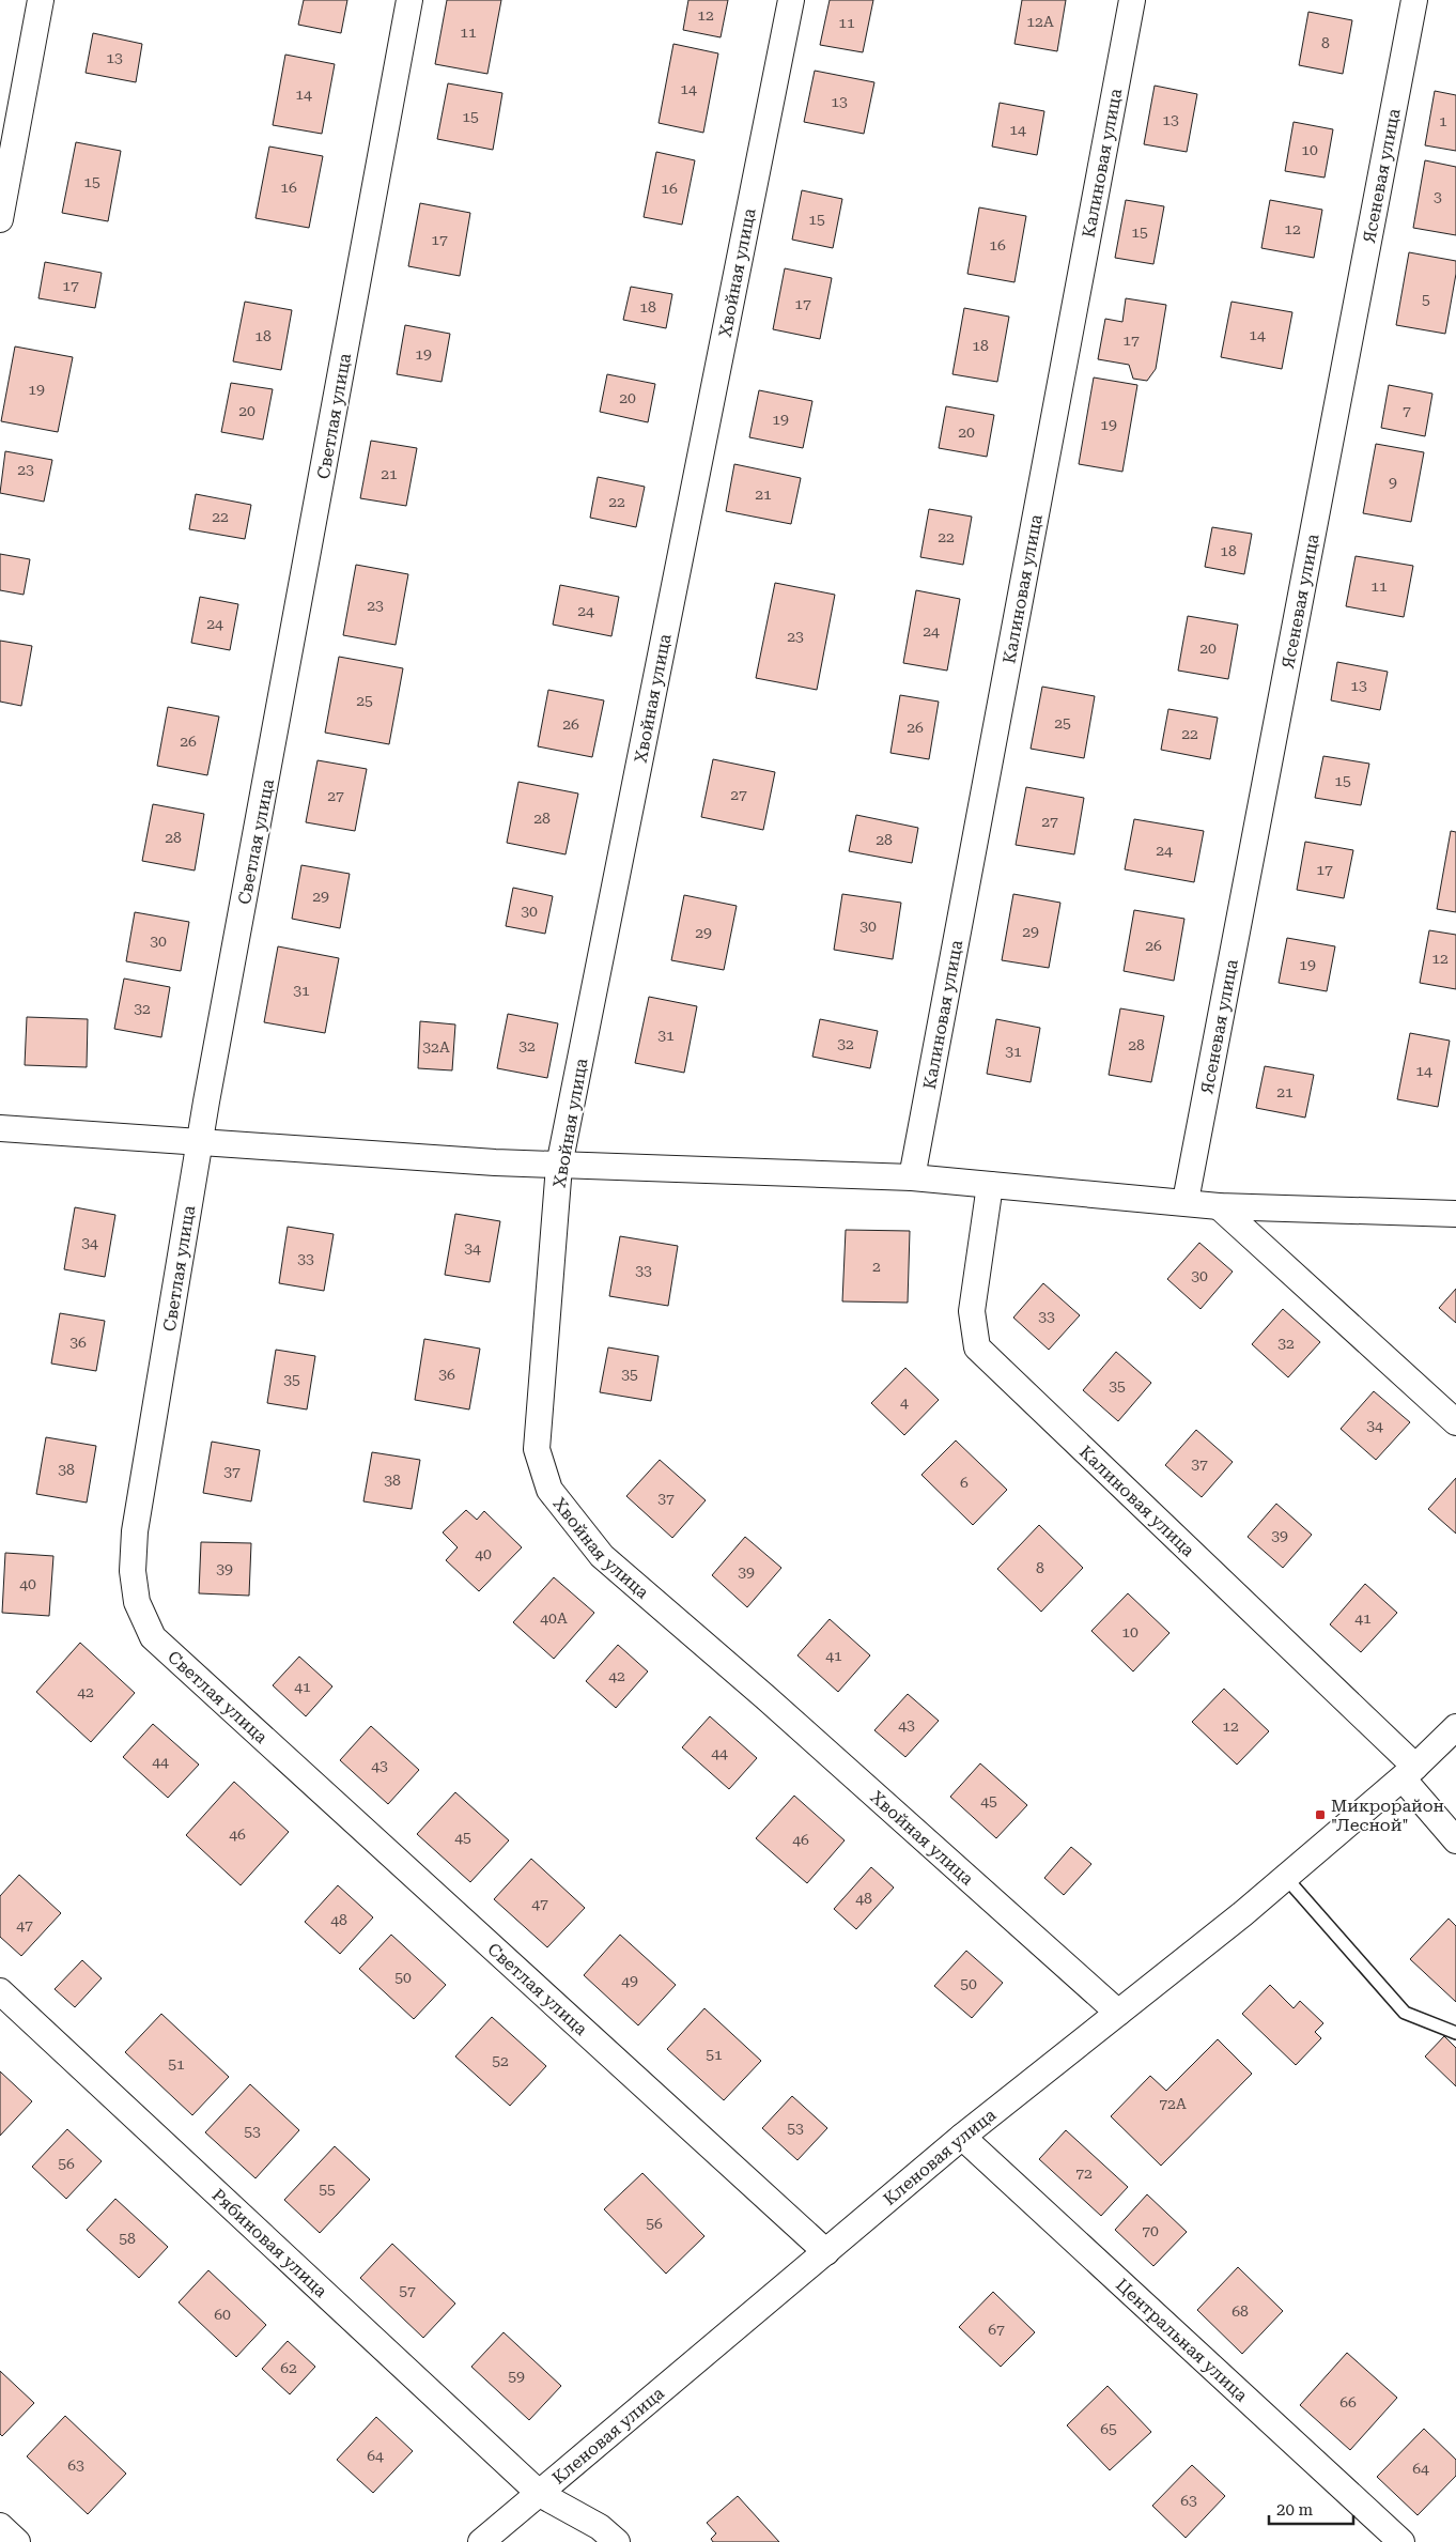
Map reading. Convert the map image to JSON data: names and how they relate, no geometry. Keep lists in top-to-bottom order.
{
  "streets": {
    "street": [
      "Калиновая улица",
      "Ясеневая улица",
      "Хвойная улица",
      "Светлая улица",
      "Кленовая улица",
      "Рябиновая улица",
      "Центральная улица"
    ]
  },
  "crossings": [
    ["Калиновая улица", "Кленовая улица"],
    ["Хвойная улица", "Кленовая улица"],
    ["Светлая улица", "Кленовая улица"],
    ["Кленовая улица", "Рябиновая улица"],
    ["Кленовая улица", "Центральная улица"]
  ],
  "places": {
    "transit": ["Микрорайон \"Лесной\""]
  },
  "house_numbers": [
    "12",
    "12А",
    "11",
    "11",
    "8",
    "13",
    "14",
    "14",
    "13",
    "15",
    "13",
    "1",
    "14",
    "10",
    "15",
    "16",
    "16",
    "3",
    "15",
    "12",
    "15",
    "17",
    "16",
    "17",
    "5",
    "17",
    "18",
    "14",
    "18",
    "17",
    "18",
    "19",
    "19",
    "20",
    "20",
    "7",
    "19",
    "19",
    "20",
    "23",
    "21",
    "9",
    "21",
    "22",
    "22",
    "22",
    "18",
    "11",
    "23",
    "24",
    "24",
    "24",
    "23",
    "20",
    "13",
    "25",
    "25",
    "26",
    "26",
    "22",
    "26",
    "15",
    "27",
    "27",
    "28",
    "27",
    "28",
    "28",
    "24",
    "17",
    "29",
    "30",
    "30",
    "29",
    "29",
    "30",
    "26",
    "12",
    "19",
    "31",
    "32",
    "31",
    "32",
    "28",
    "32",
    "32A",
    "31",
    "14",
    "21",
    "34",
    "34",
    "33",
    "2",
    "33",
    "30",
    "33",
    "36",
    "32",
    "36",
    "35",
    "35",
    "35",
    "4",
    "34",
    "37",
    "38",
    "37",
    "38",
    "6",
    "37",
    "39",
    "40",
    "8",
    "39",
    "39",
    "40",
    "40А",
    "41",
    "10",
    "41",
    "42",
    "41",
    "42",
    "43",
    "12",
    "44",
    "44",
    "43",
    "45",
    "46",
    "45",
    "46",
    "48",
    "47",
    "48",
    "47",
    "50",
    "49",
    "50",
    "51",
    "52",
    "51",
    "72А",
    "53",
    "53",
    "56",
    "72",
    "55",
    "56",
    "70",
    "58",
    "57",
    "68",
    "60",
    "67",
    "62",
    "59",
    "66",
    "65",
    "64",
    "63",
    "64",
    "63"
  ],
  "scale_bar": "20 m"
}
